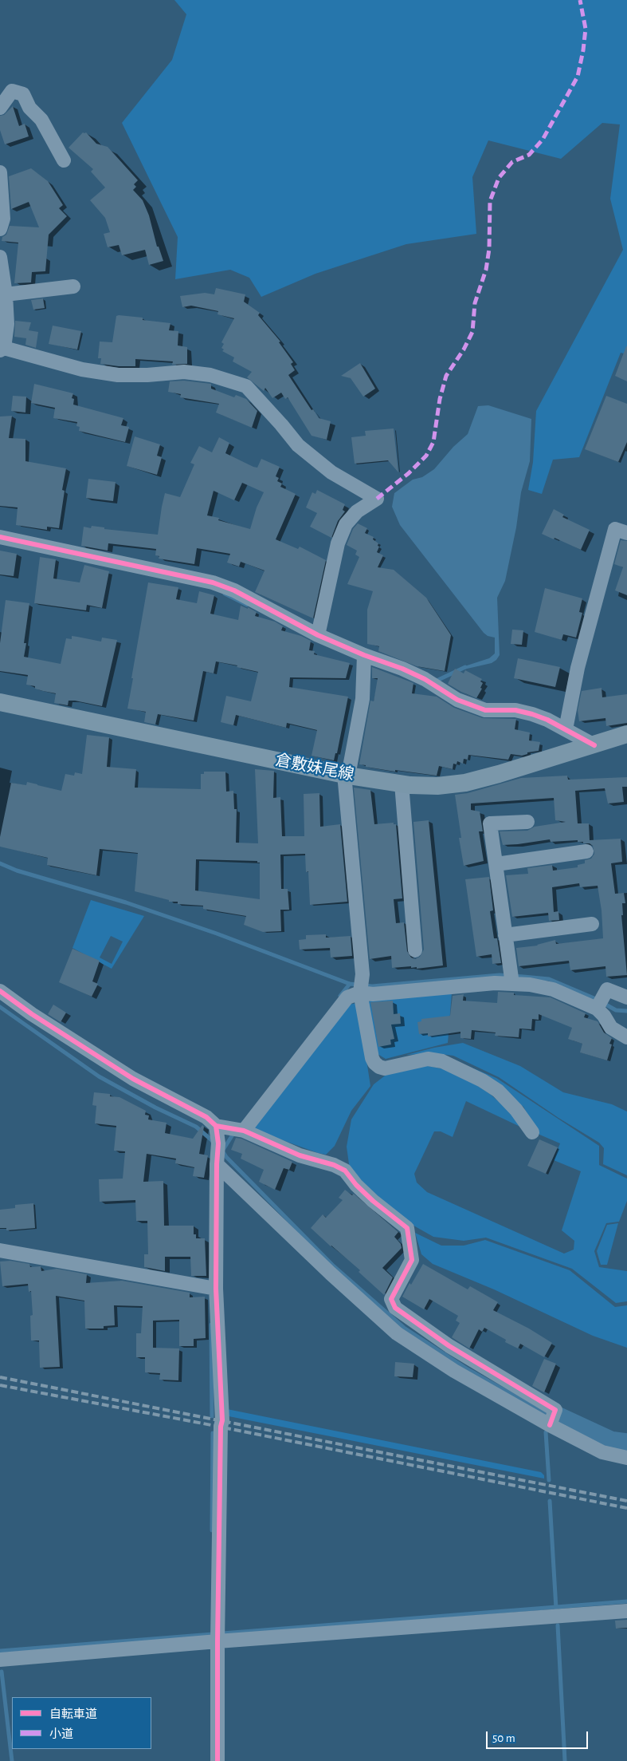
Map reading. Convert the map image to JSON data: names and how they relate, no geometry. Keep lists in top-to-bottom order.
{
  "streets": {
    "main road": ["倉敷妹尾線"]
  },
  "legend": ["自転車道", "小道"],
  "scale_bar": "50 m"
}
